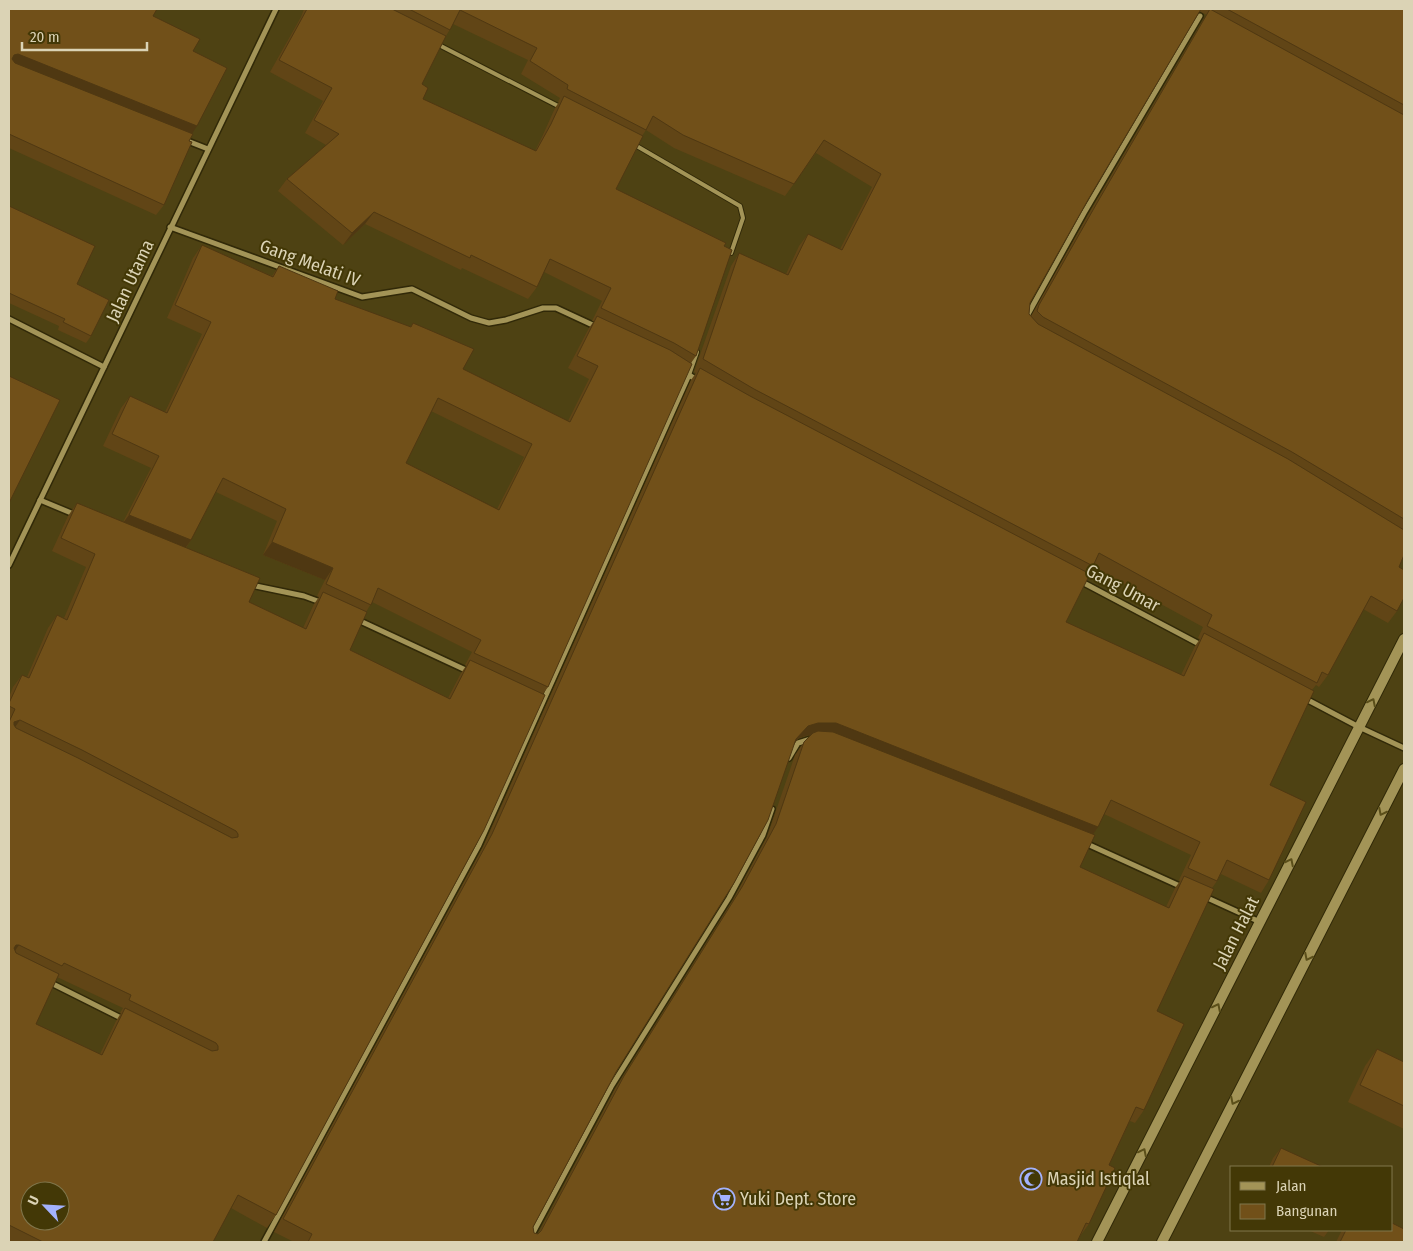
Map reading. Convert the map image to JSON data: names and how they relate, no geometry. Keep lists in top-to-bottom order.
{
  "streets": {
    "main road": ["Jalan Halat"],
    "street": ["Gang Melati IV", "Jalan Utama", "Gang Umar"]
  },
  "crossings": [
    ["Gang Melati IV", "Jalan Utama"]
  ],
  "places": {
    "mosque": ["Masjid Istiqlal"],
    "supermarket": ["Yuki Dept. Store"]
  },
  "legend": ["Jalan", "Bangunan"],
  "scale_bar": "20 m",
  "north": "top left"
}
